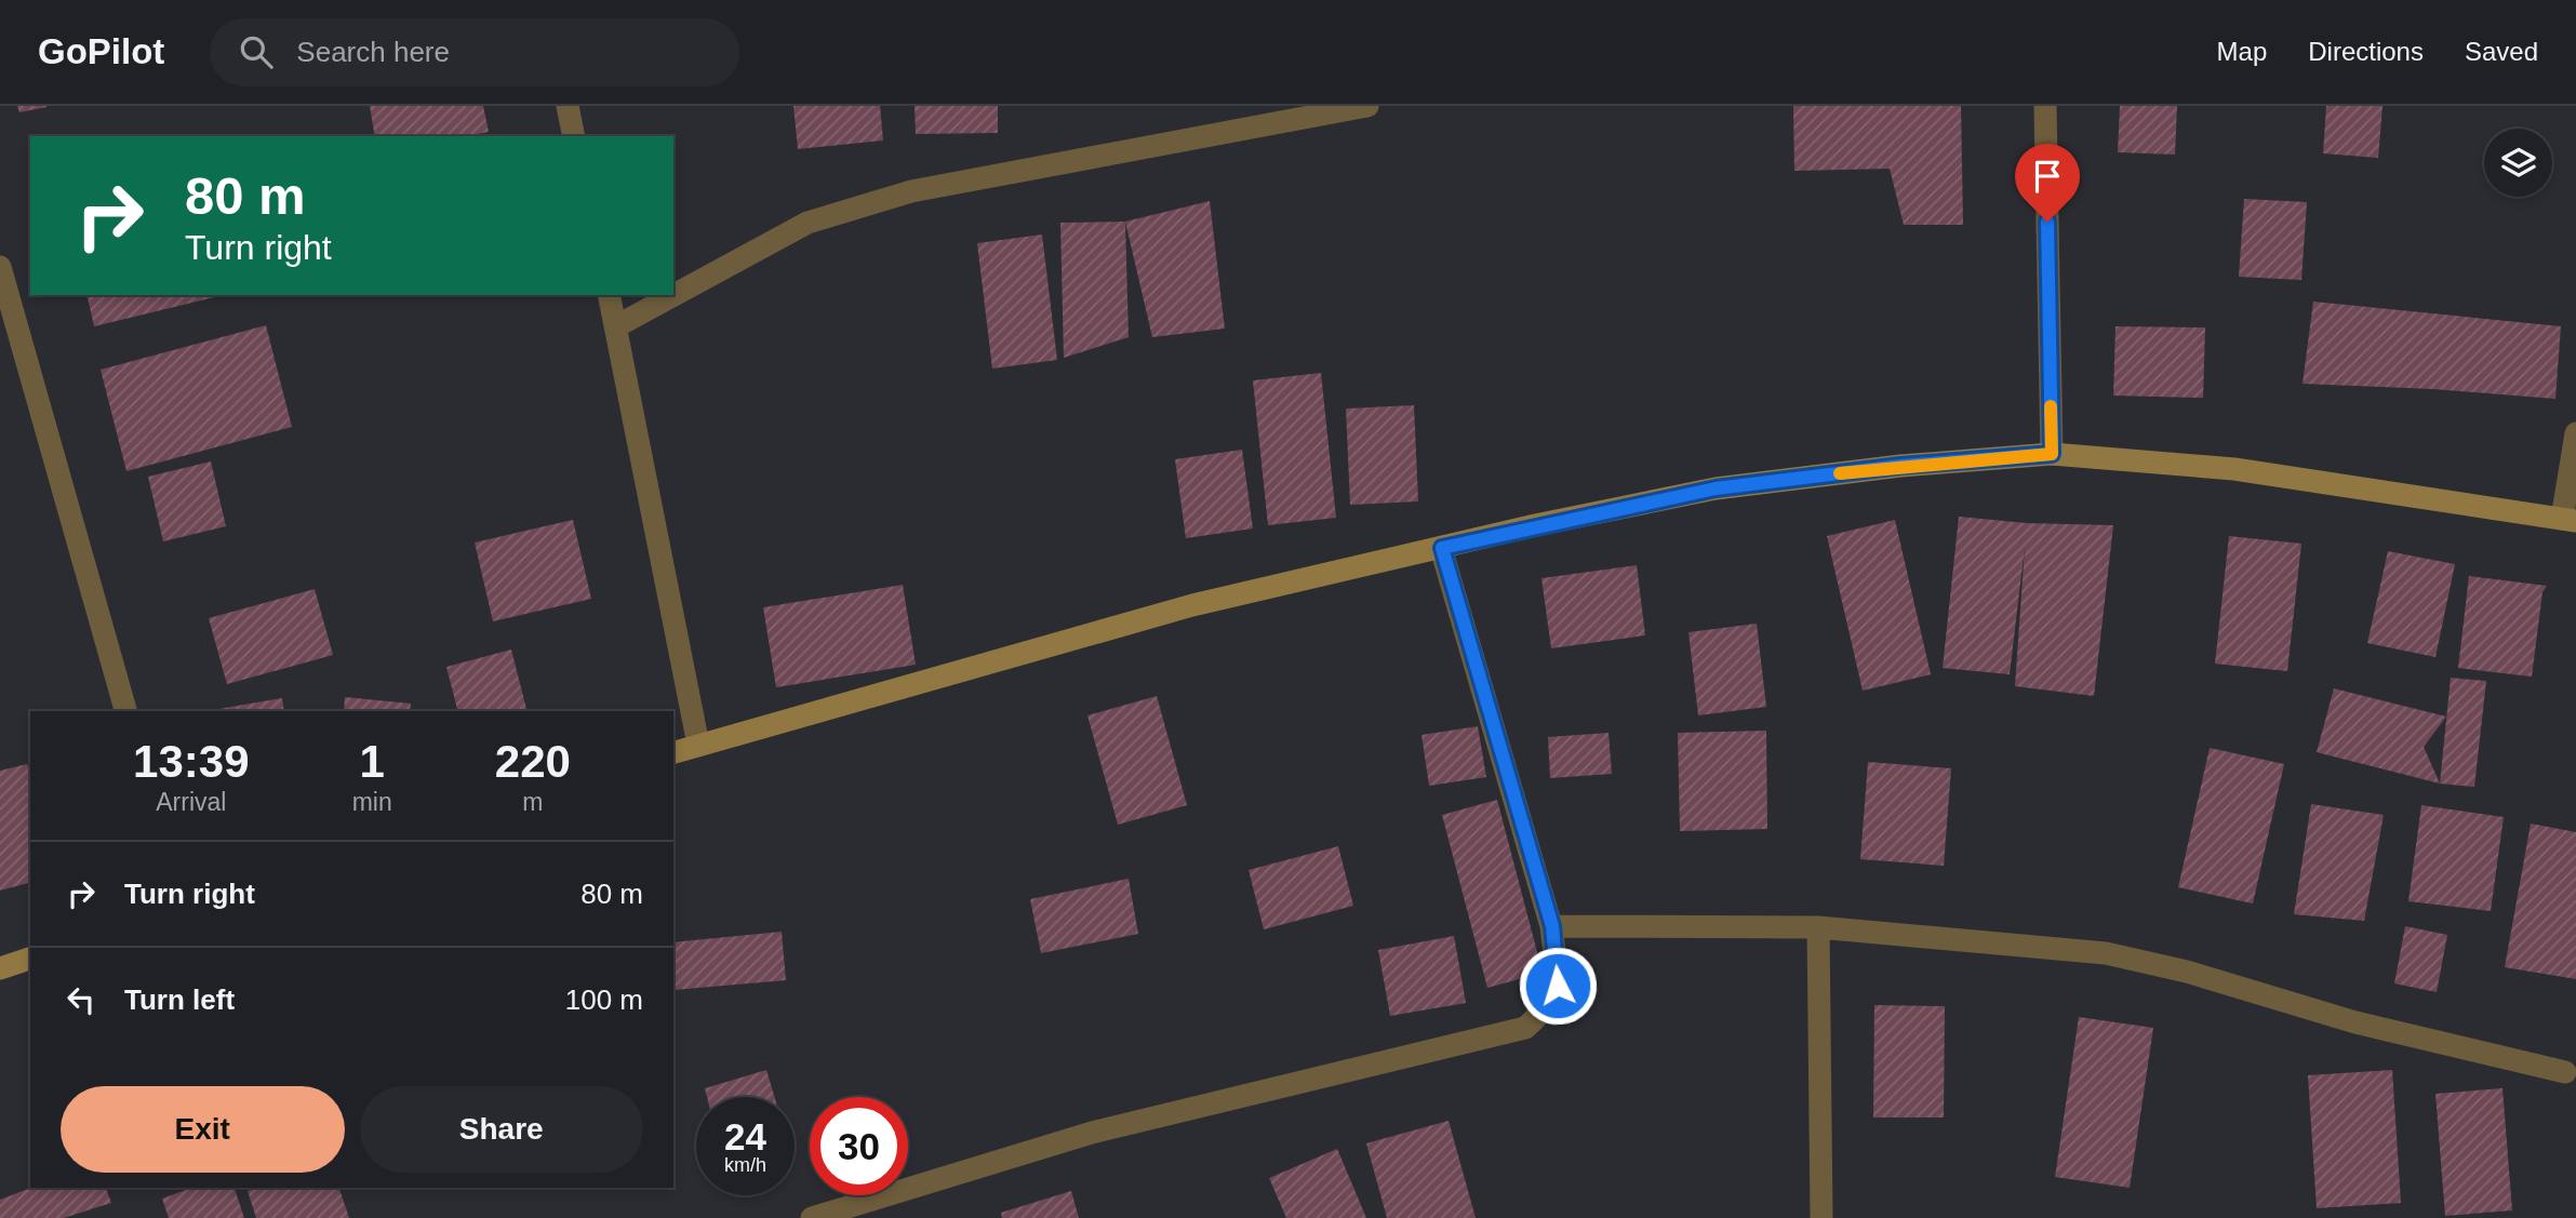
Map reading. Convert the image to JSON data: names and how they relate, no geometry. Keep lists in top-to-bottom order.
{
  "page": {
    "header": "GoPilot",
    "search": "Search here",
    "nav": ["Map", "Directions", "Saved"],
    "turn": ["80 m", "Turn right"],
    "eta": [
      "13:39",
      "Arrival",
      "1",
      "min",
      "220",
      "m"
    ],
    "list": [
      {
        "name": "Turn right",
        "value": "80 m"
      },
      {
        "name": "Turn left",
        "value": "100 m"
      }
    ],
    "buttons": ["Exit", "Share"],
    "speed": "24 km/h",
    "limit": "30"
  }
}
